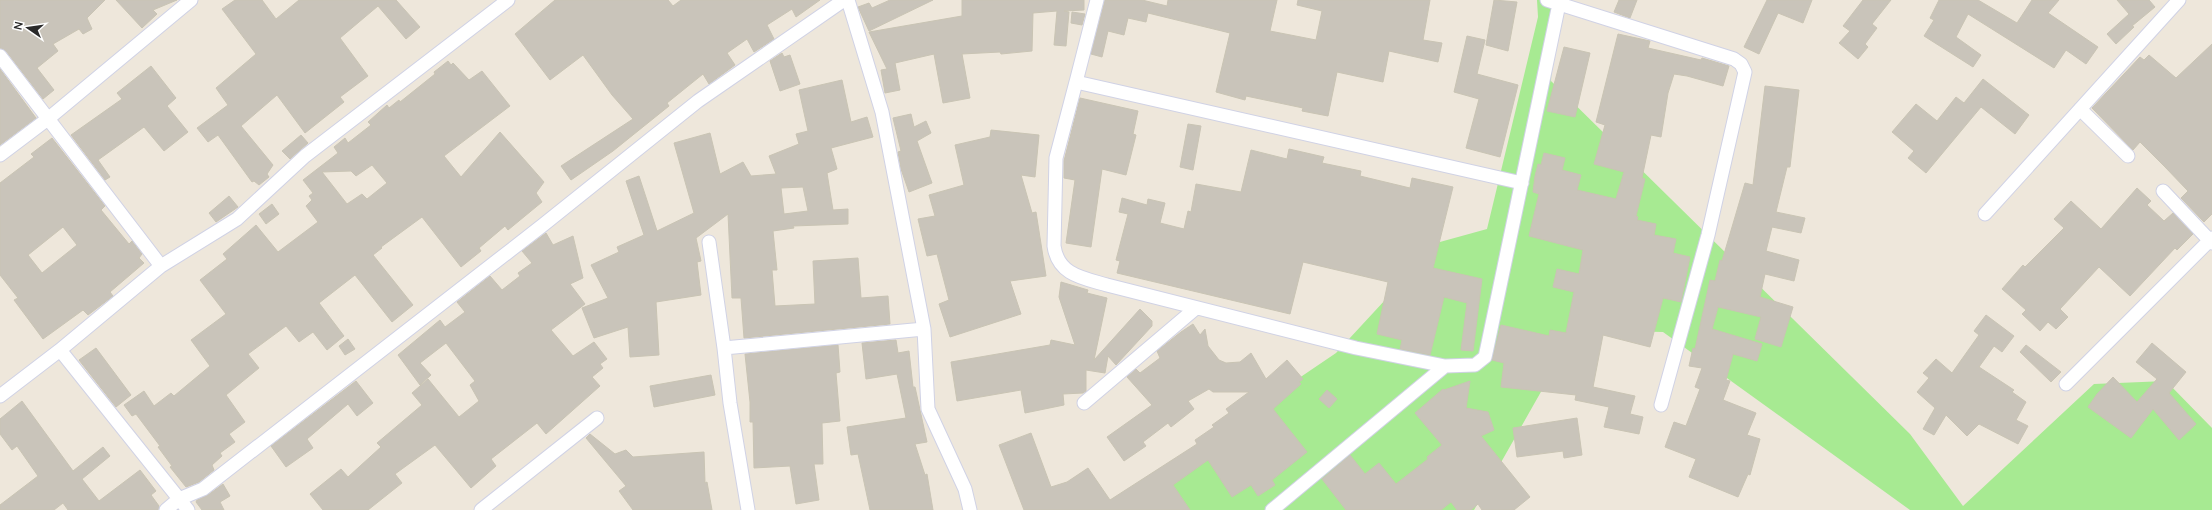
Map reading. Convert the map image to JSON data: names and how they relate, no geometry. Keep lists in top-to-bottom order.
{
  "north": "left"
}
